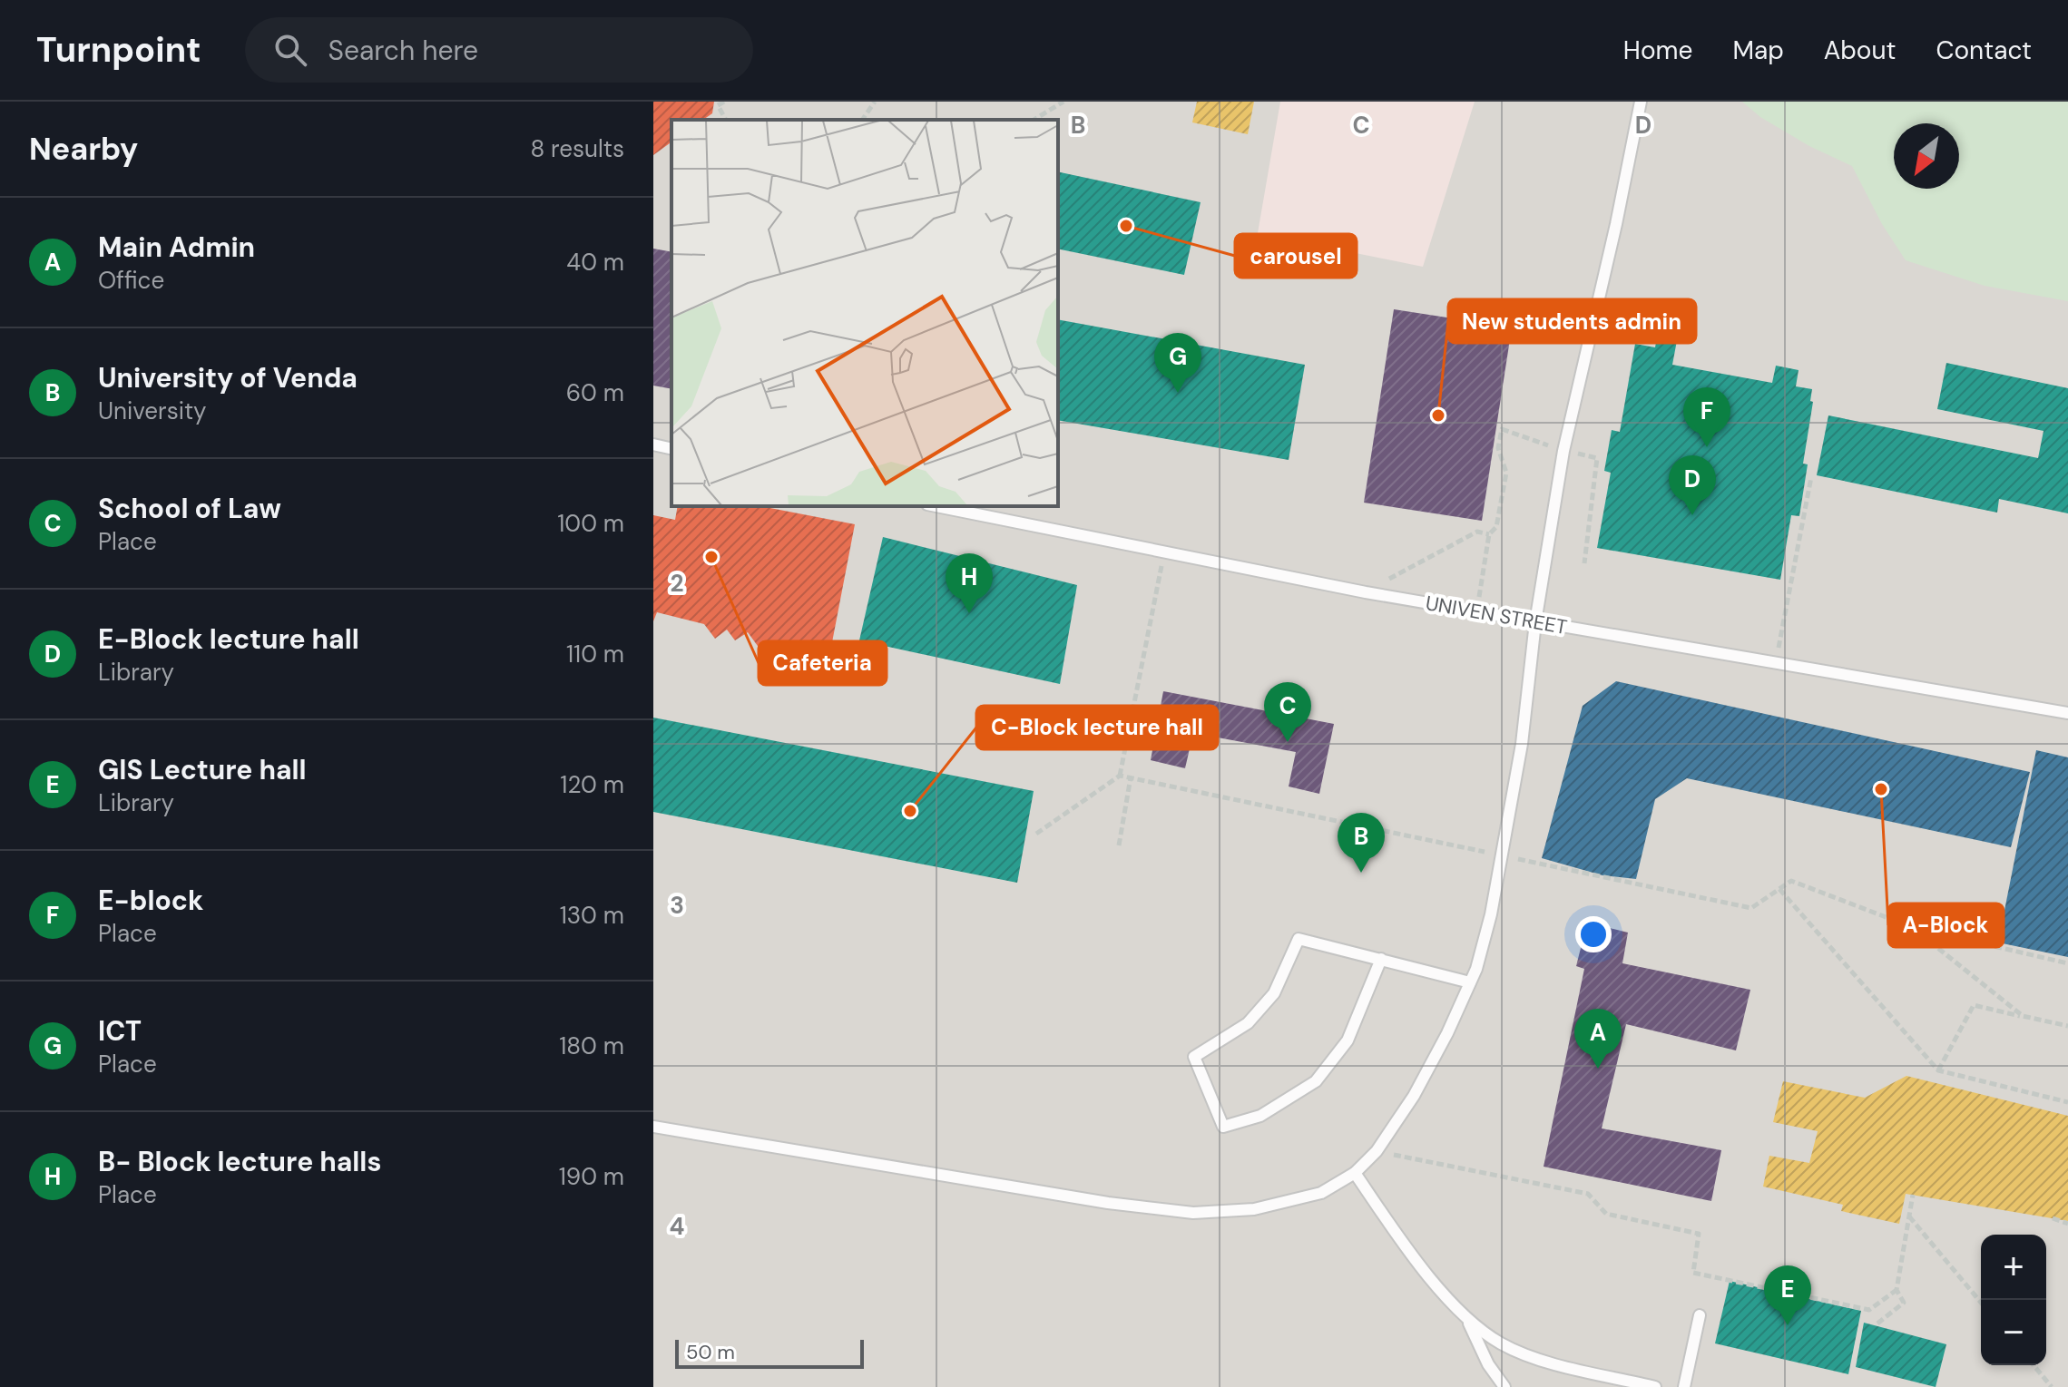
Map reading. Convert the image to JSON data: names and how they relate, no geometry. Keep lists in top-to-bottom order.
{
  "streets": {
    "lane": ["UNIVEN STREET"]
  },
  "places": [
    "carousel",
    "New students admin",
    "Cafeteria",
    "A-Block",
    "C-Block lecture hall"
  ],
  "scale_bar": "50 m",
  "north": "bottom left",
  "page": {
    "header": "Turnpoint",
    "search": "Search here",
    "nav": [
      "Home",
      "Map",
      "About",
      "Contact"
    ],
    "heading": ["Nearby", "8 results"],
    "list": [
      {
        "mark": "A",
        "name": "Main Admin",
        "note": "Office",
        "value": "40 m"
      },
      {
        "mark": "B",
        "name": "University of Venda",
        "note": "University",
        "value": "60 m"
      },
      {
        "mark": "C",
        "name": "School of Law",
        "note": "Place",
        "value": "100 m"
      },
      {
        "mark": "D",
        "name": "E-Block lecture hall",
        "note": "Library",
        "value": "110 m"
      },
      {
        "mark": "E",
        "name": "GIS Lecture hall",
        "note": "Library",
        "value": "120 m"
      },
      {
        "mark": "F",
        "name": "E-block",
        "note": "Place",
        "value": "130 m"
      },
      {
        "mark": "G",
        "name": "ICT",
        "note": "Place",
        "value": "180 m"
      },
      {
        "mark": "H",
        "name": "B- Block lecture halls",
        "note": "Place",
        "value": "190 m"
      }
    ],
    "pins": [
      "G",
      "F",
      "D",
      "H",
      "C",
      "B",
      "A",
      "E"
    ],
    "map_buttons": ["+", "−"],
    "scale": "50 m"
  },
  "grid": {
    "columns": ["B", "C", "D"],
    "rows": ["2", "3", "4"]
  }
}
